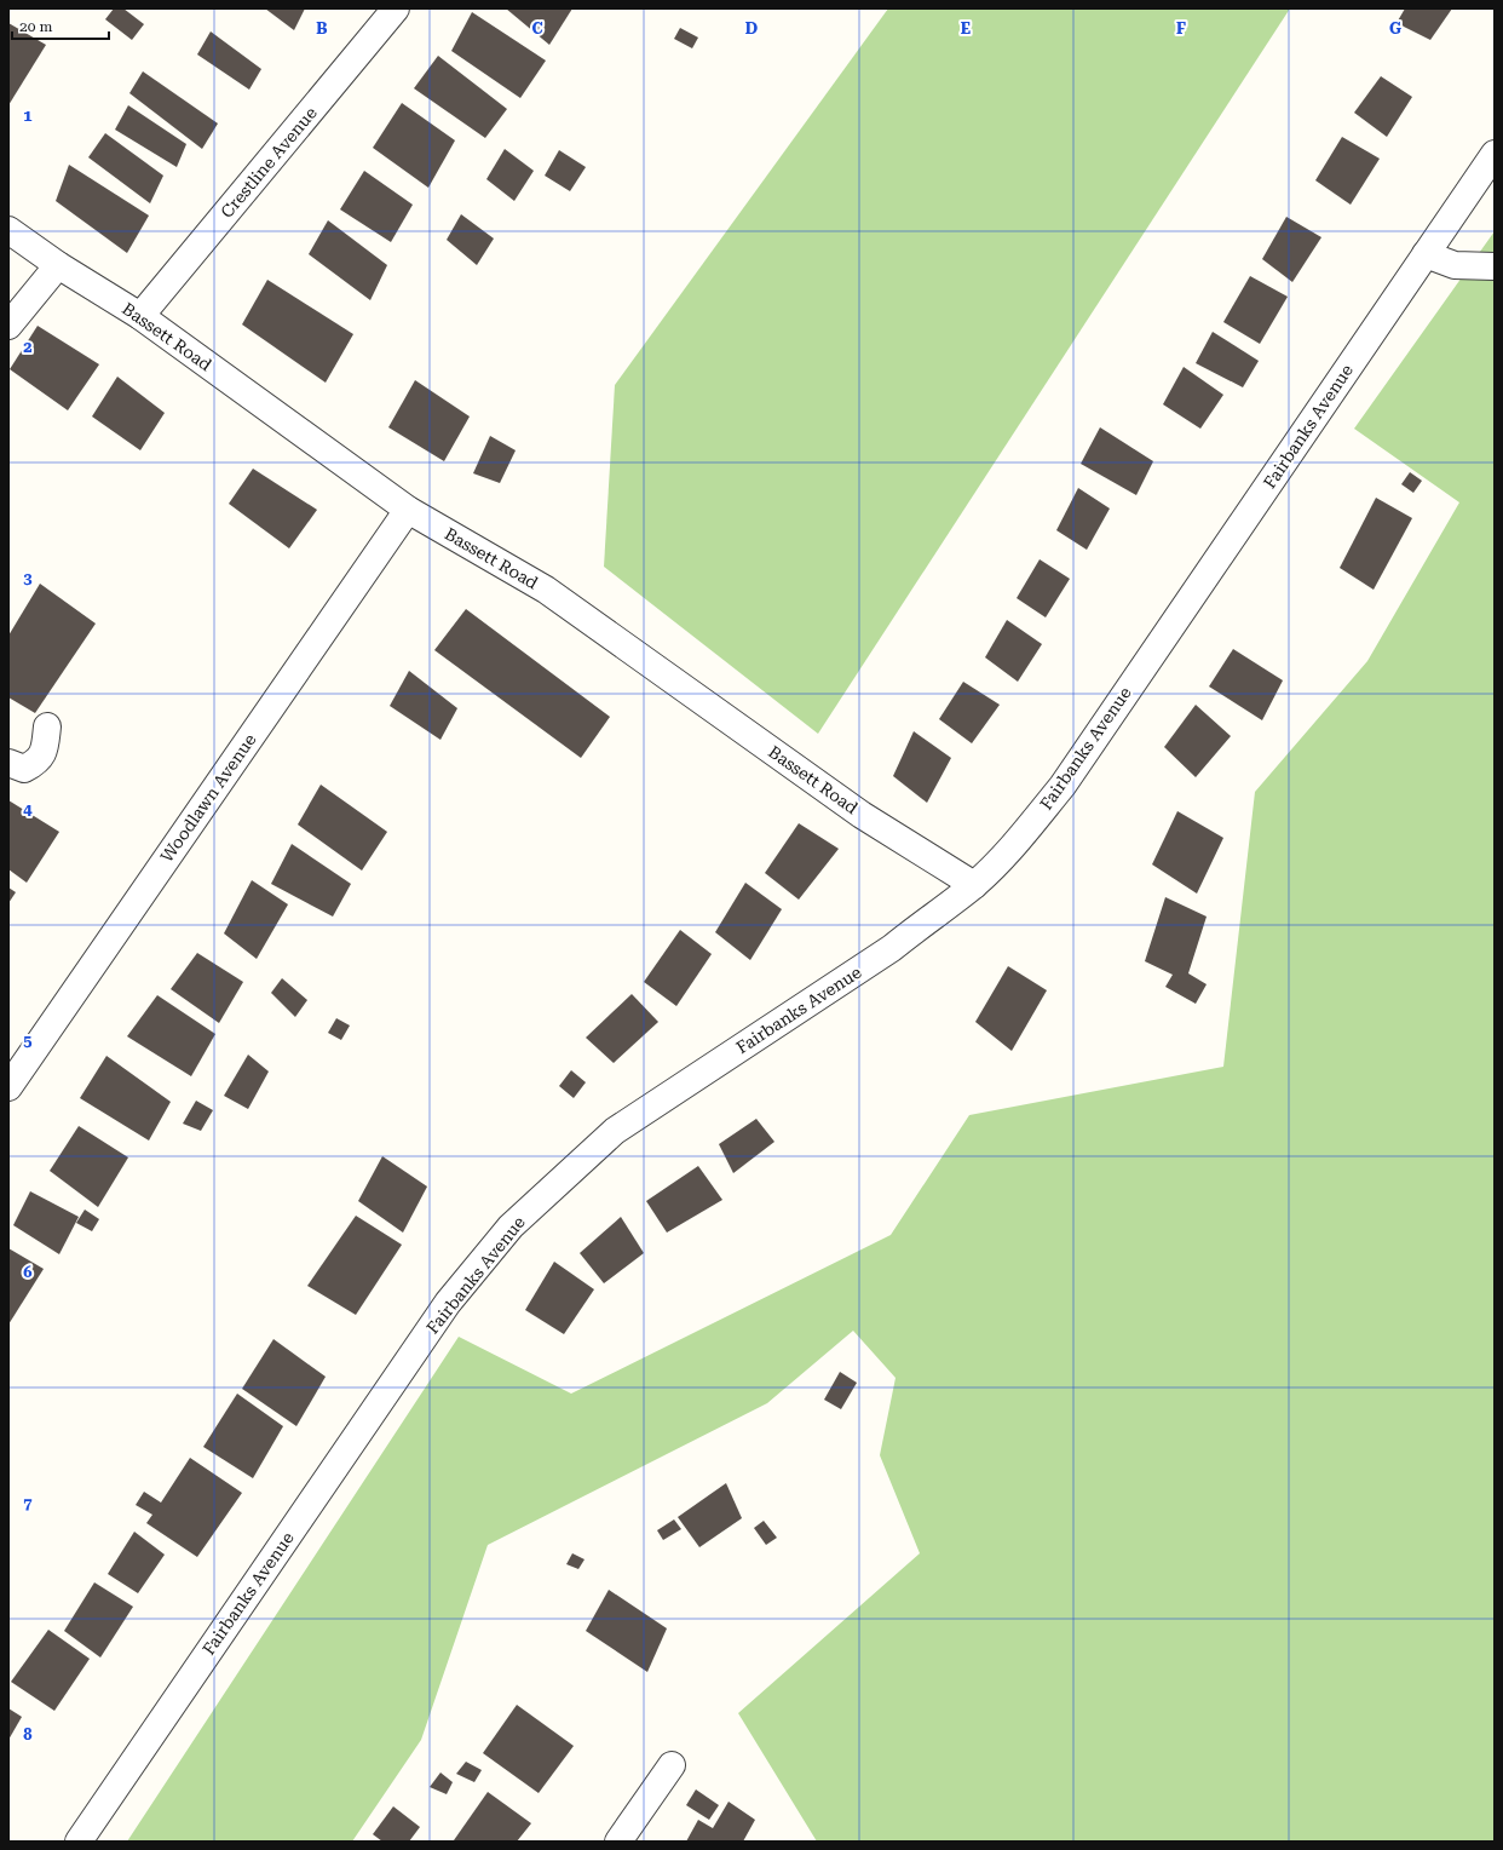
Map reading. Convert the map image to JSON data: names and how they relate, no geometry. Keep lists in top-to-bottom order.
{
  "streets": {
    "street": [
      "Crestline Avenue",
      "Bassett Road",
      "Fairbanks Avenue",
      "Woodlawn Avenue"
    ]
  },
  "crossings": [
    ["Crestline Avenue", "Bassett Road"],
    ["Bassett Road", "Fairbanks Avenue"],
    ["Bassett Road", "Woodlawn Avenue"]
  ],
  "scale_bar": "20 m",
  "grid": {
    "columns": [
      "B",
      "C",
      "D",
      "E",
      "F",
      "G"
    ],
    "rows": [
      "1",
      "2",
      "3",
      "4",
      "5",
      "6",
      "7",
      "8"
    ]
  }
}
